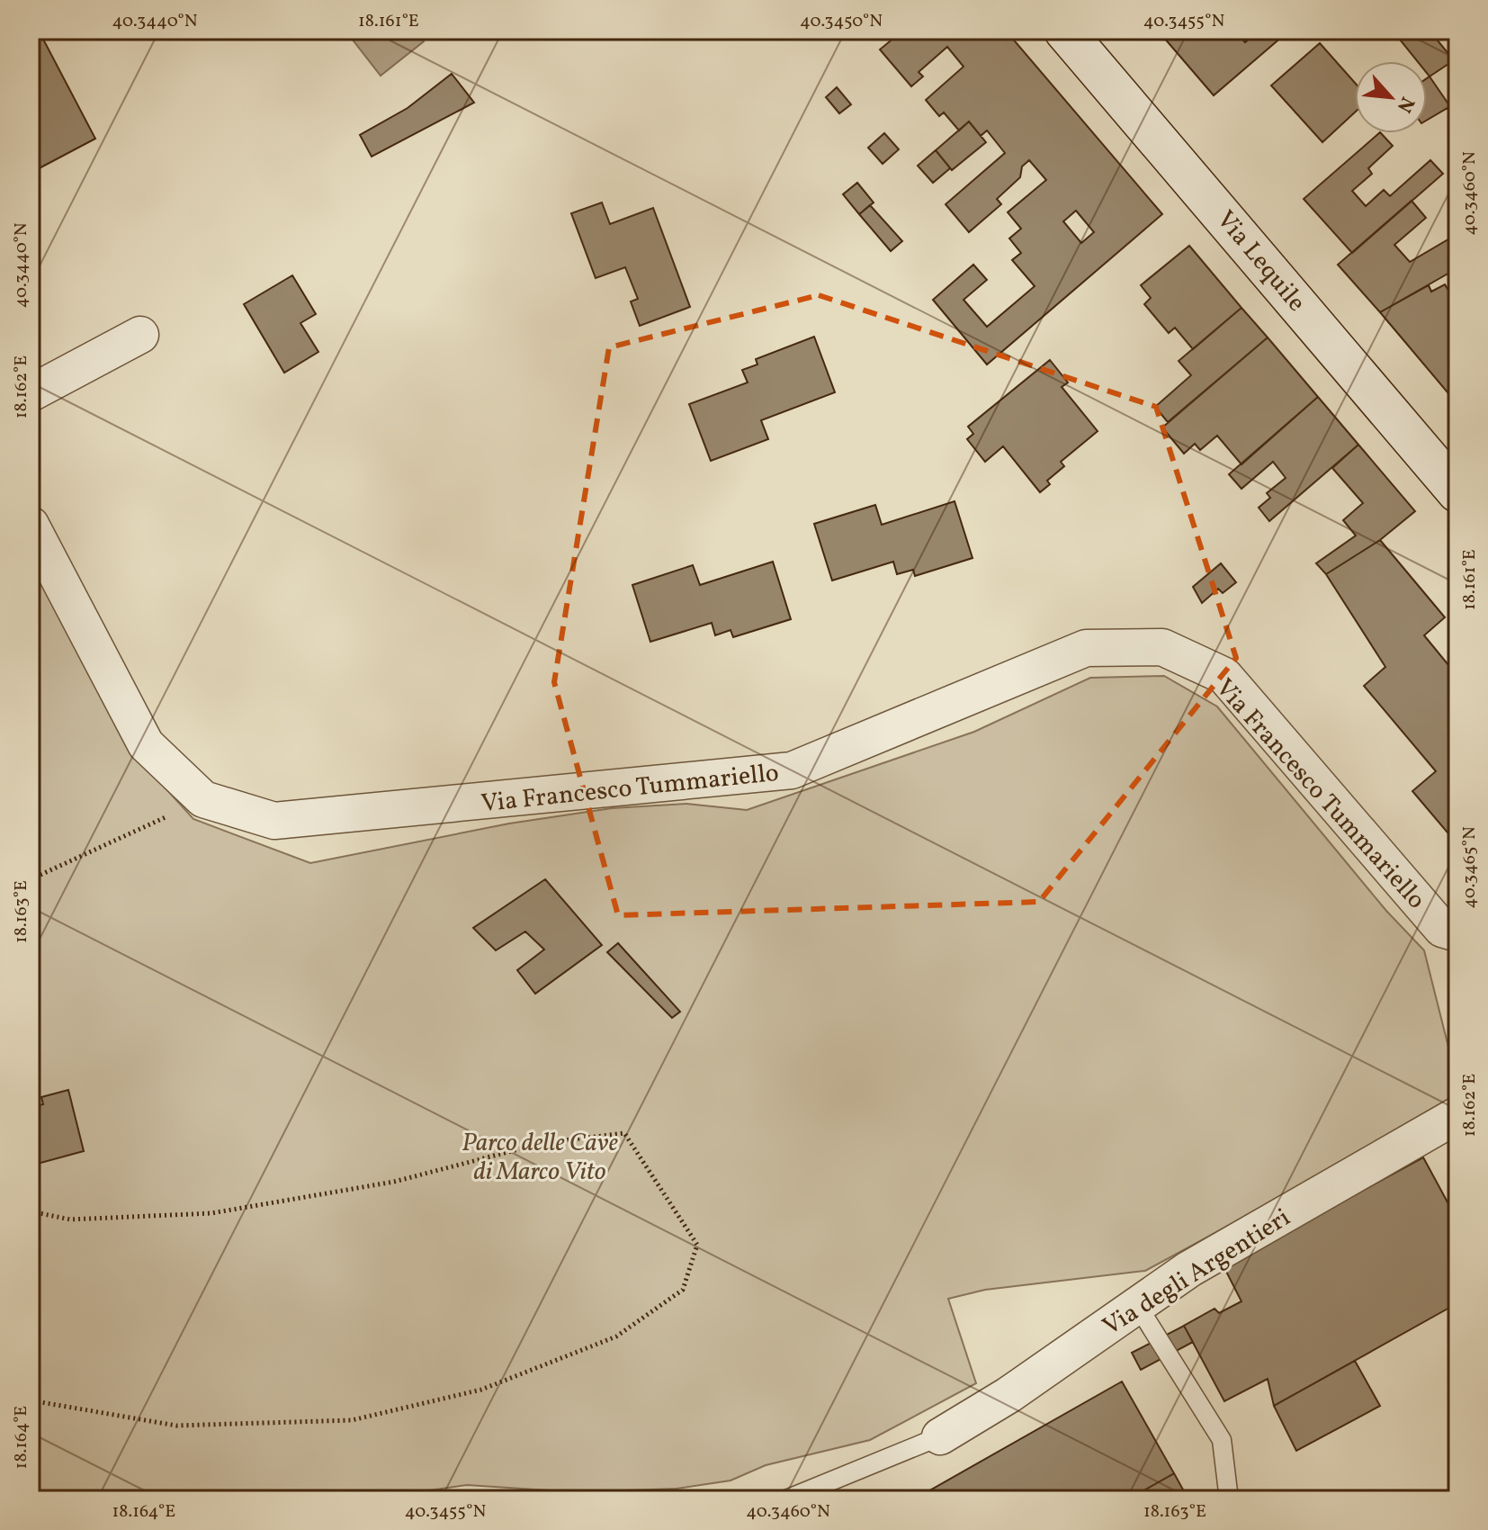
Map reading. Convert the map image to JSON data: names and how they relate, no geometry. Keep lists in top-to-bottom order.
{
  "streets": {
    "main road": ["Via Lequile"],
    "street": ["Via Francesco Tummariello", "Via degli Argentieri"]
  },
  "parks": ["Parco delle Cave di Marco Vito"],
  "north": "bottom right",
  "coordinates": [
    "40.3440°N",
    "18.161°E",
    "40.3450°N",
    "40.3455°N",
    "40.3460°N",
    "18.162°E",
    "40.3465°N",
    "18.163°E",
    "18.164°E"
  ]
}
